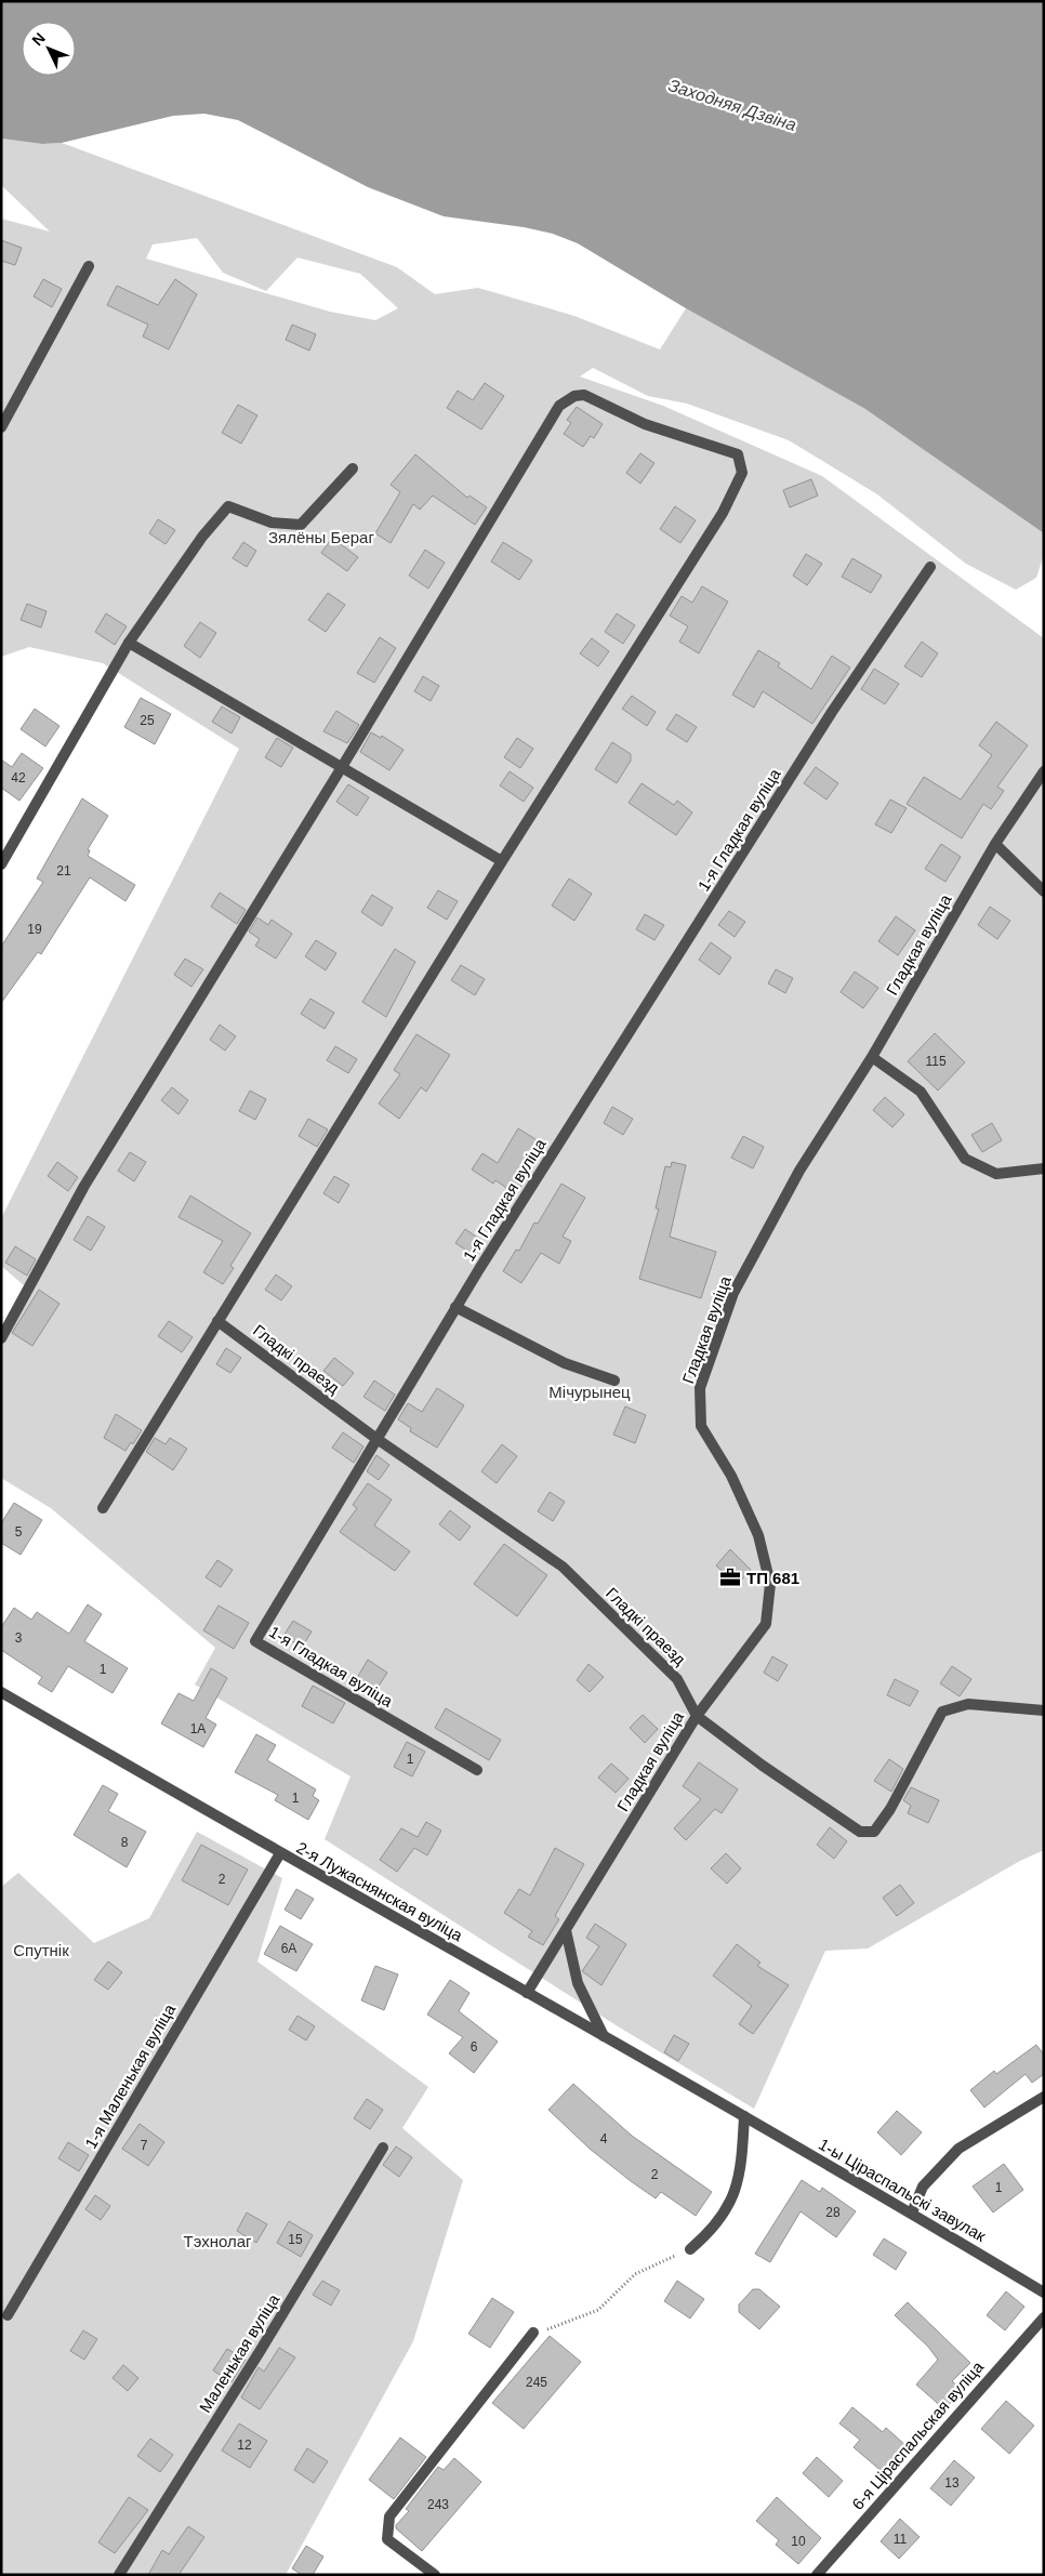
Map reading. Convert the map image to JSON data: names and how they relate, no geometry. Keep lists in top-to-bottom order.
{
  "streets": {
    "street": [
      "1-я Гладкая вуліца",
      "Гладкая вуліца",
      "Гладкі праезд",
      "2-я Лужаснянская вуліца",
      "1-я Маленькая вуліца",
      "1-ы Ціраспальскі завулак",
      "Маленькая вуліца",
      "6-я Ціраспальская вуліца"
    ]
  },
  "crossings": [
    ["1-я Гладкая вуліца", "Гладкі праезд"],
    ["Гладкая вуліца", "Гладкі праезд"],
    ["Гладкая вуліца", "2-я Лужаснянская вуліца"],
    ["2-я Лужаснянская вуліца", "1-я Маленькая вуліца"],
    ["2-я Лужаснянская вуліца", "1-ы Ціраспальскі завулак"]
  ],
  "water": ["Заходняя Дзвіна"],
  "parks": [
    "Зялёны Бераг",
    "Мічурынец",
    "Спутнік",
    "Тэхнолаг"
  ],
  "places": {
    "office": ["ТП 681"]
  },
  "house_numbers": [
    "25",
    "42",
    "21",
    "19",
    "115",
    "5",
    "3",
    "1",
    "1А",
    "1",
    "1",
    "8",
    "2",
    "6А",
    "6",
    "4",
    "7",
    "2",
    "1",
    "28",
    "15",
    "245",
    "12",
    "13",
    "243",
    "11",
    "10"
  ],
  "north": "top left"
}
